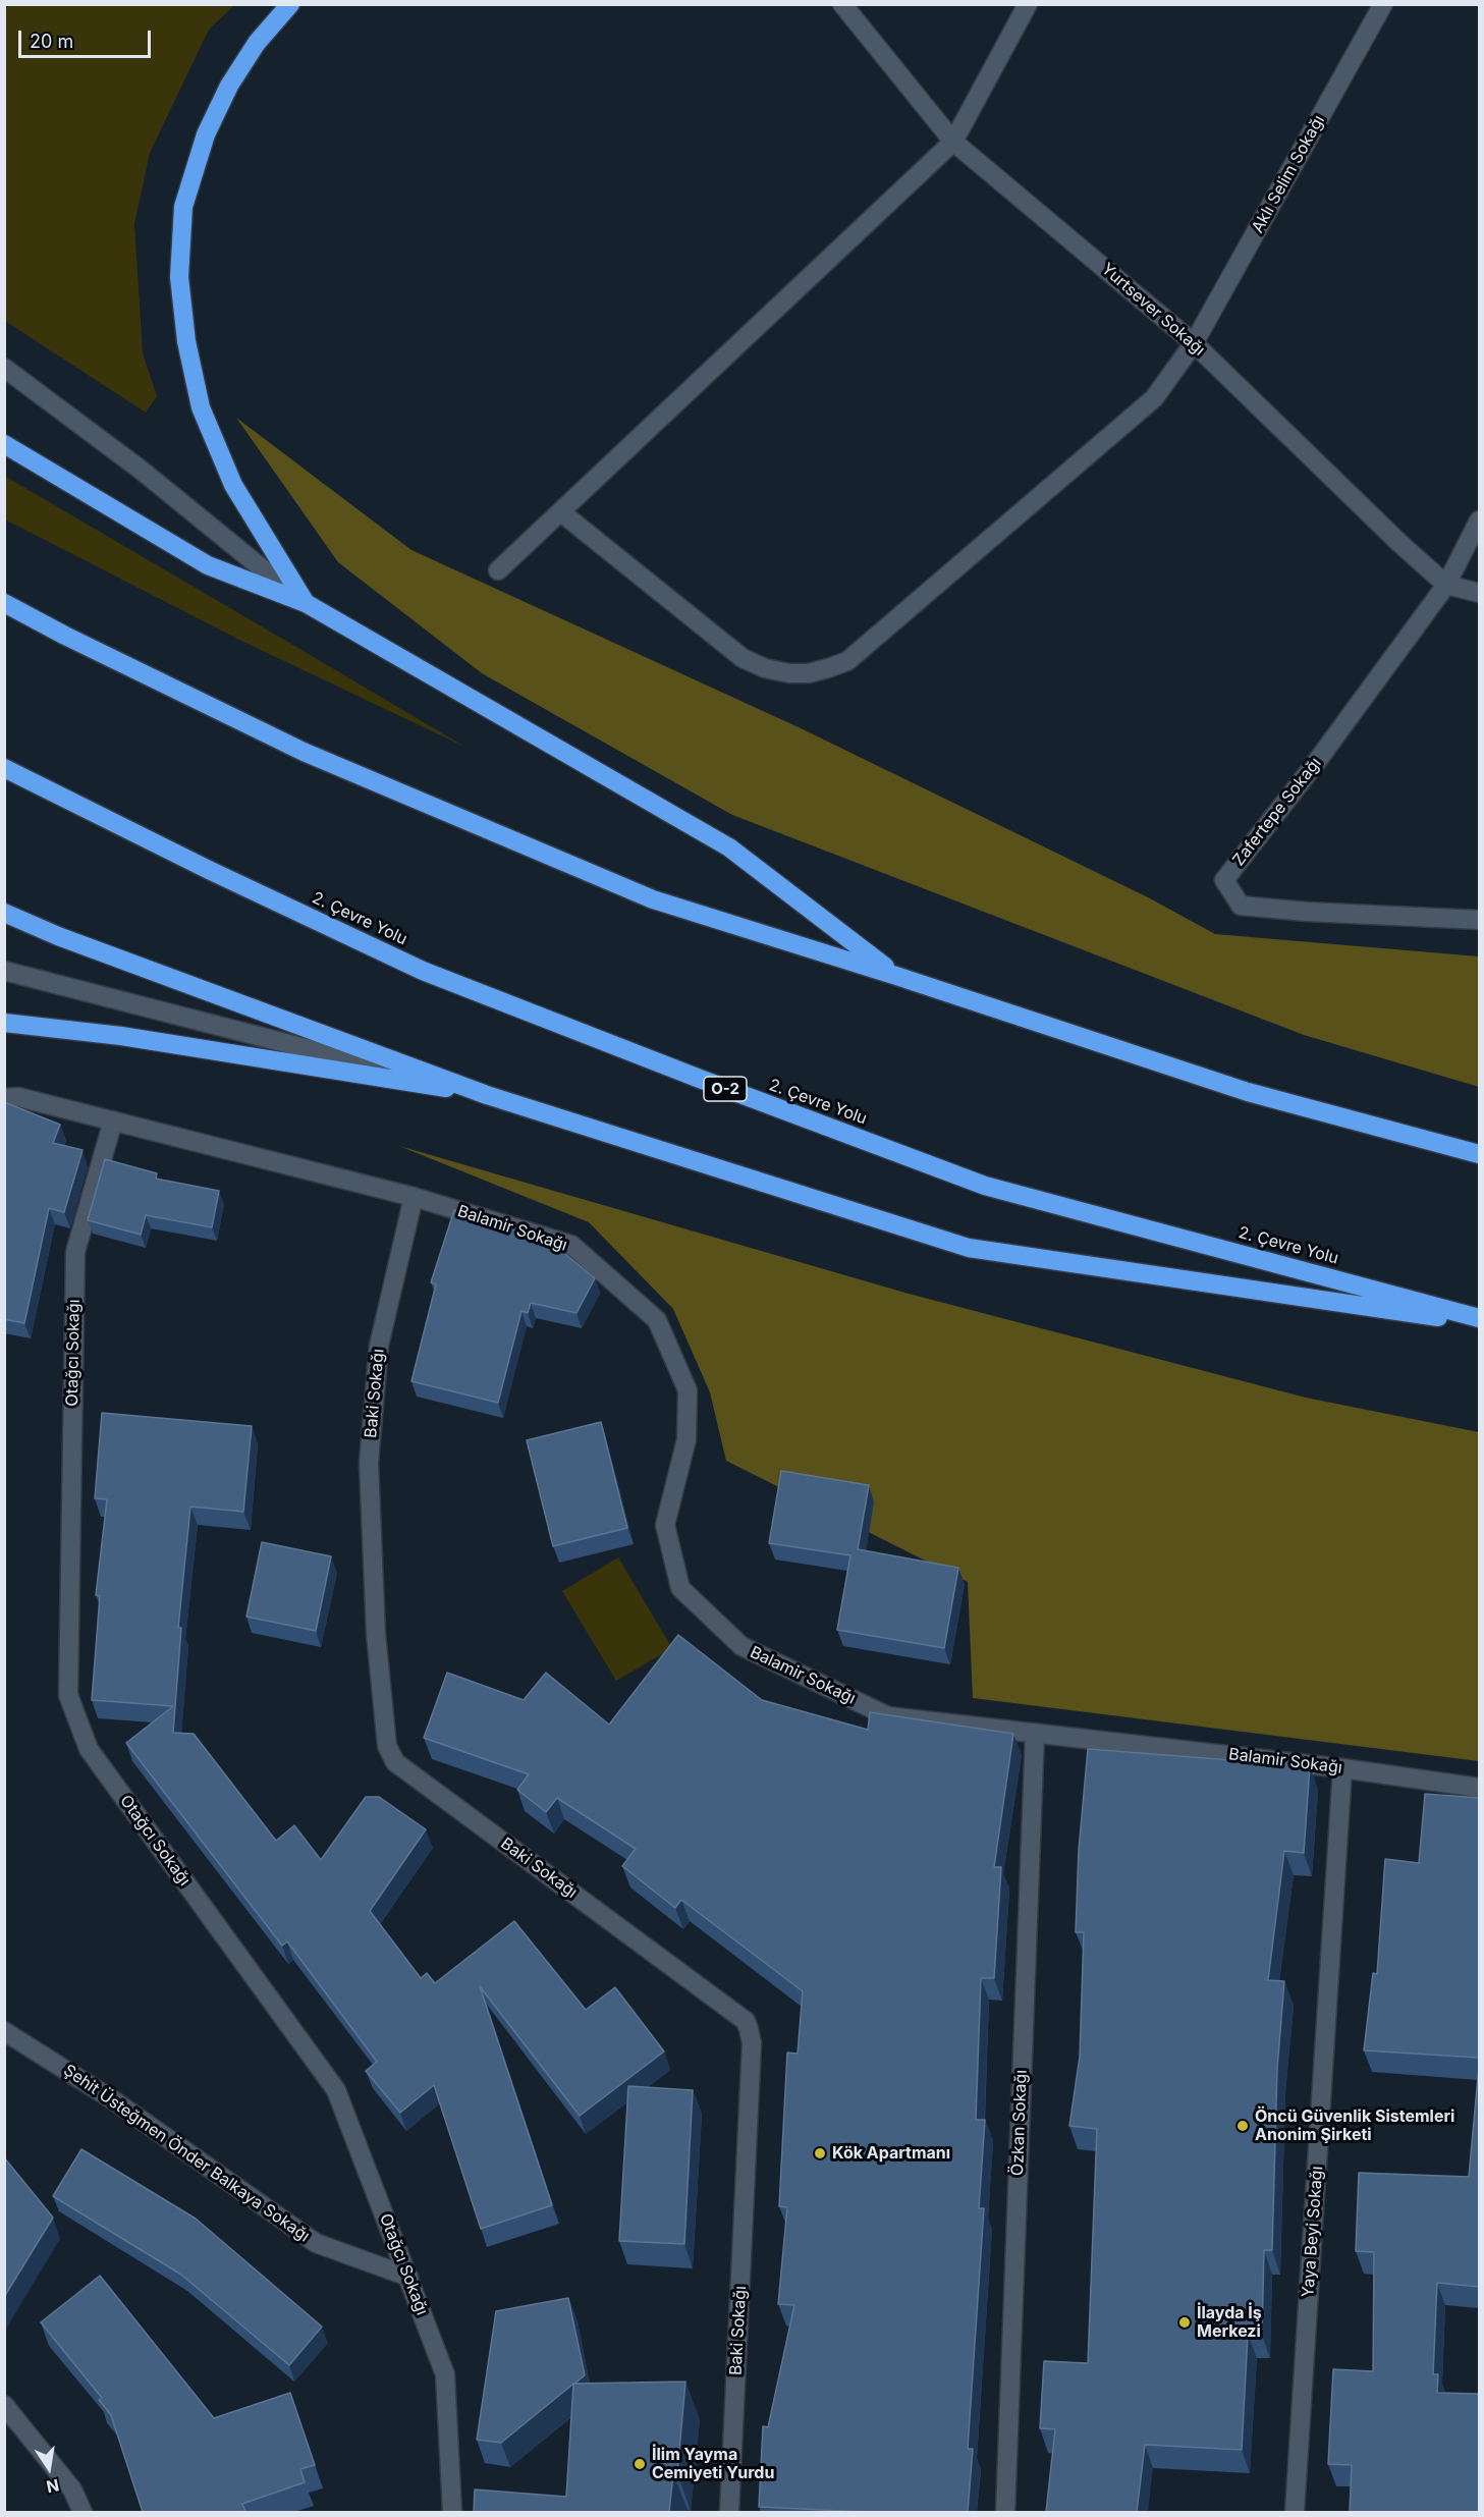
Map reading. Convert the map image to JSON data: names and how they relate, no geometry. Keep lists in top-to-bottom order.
{
  "streets": {
    "highway": ["2. Çevre Yolu", "O-2"],
    "street": [
      "Aklı Selim Sokağı",
      "Yurtsever Sokağı",
      "Zafertepe Sokağı",
      "Balamir Sokağı",
      "Otağcı Sokağı",
      "Baki Sokağı",
      "Özkan Sokağı",
      "Şehit Üsteğmen Önder Balkaya Sokağı",
      "Yaya Beyi Sokağı"
    ]
  },
  "crossings": [
    ["Aklı Selim Sokağı", "Yurtsever Sokağı"],
    ["Yurtsever Sokağı", "Zafertepe Sokağı"],
    ["Balamir Sokağı", "Otağcı Sokağı"],
    ["Balamir Sokağı", "Baki Sokağı"],
    ["Balamir Sokağı", "Özkan Sokağı"],
    ["Balamir Sokağı", "Yaya Beyi Sokağı"],
    ["Otağcı Sokağı", "Şehit Üsteğmen Önder Balkaya Sokağı"]
  ],
  "places": [
    "Öncü Güvenlik Sistemleri Anonim Şirketi",
    "Kök Apartmanı",
    "İlayda İş Merkezi",
    "İlim Yayma Cemiyeti Yurdu"
  ],
  "scale_bar": "20 m",
  "north": "bottom"
}
